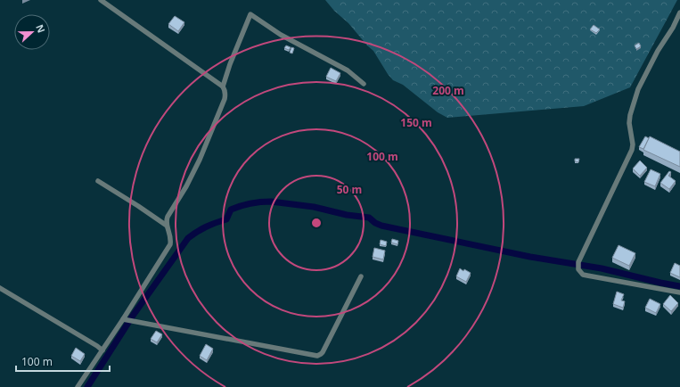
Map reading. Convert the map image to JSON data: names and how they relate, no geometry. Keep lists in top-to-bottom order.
{
  "scale_bar": "100 m",
  "north": "right",
  "rings": [
    "200 m",
    "150 m",
    "100 m",
    "50 m"
  ]
}
